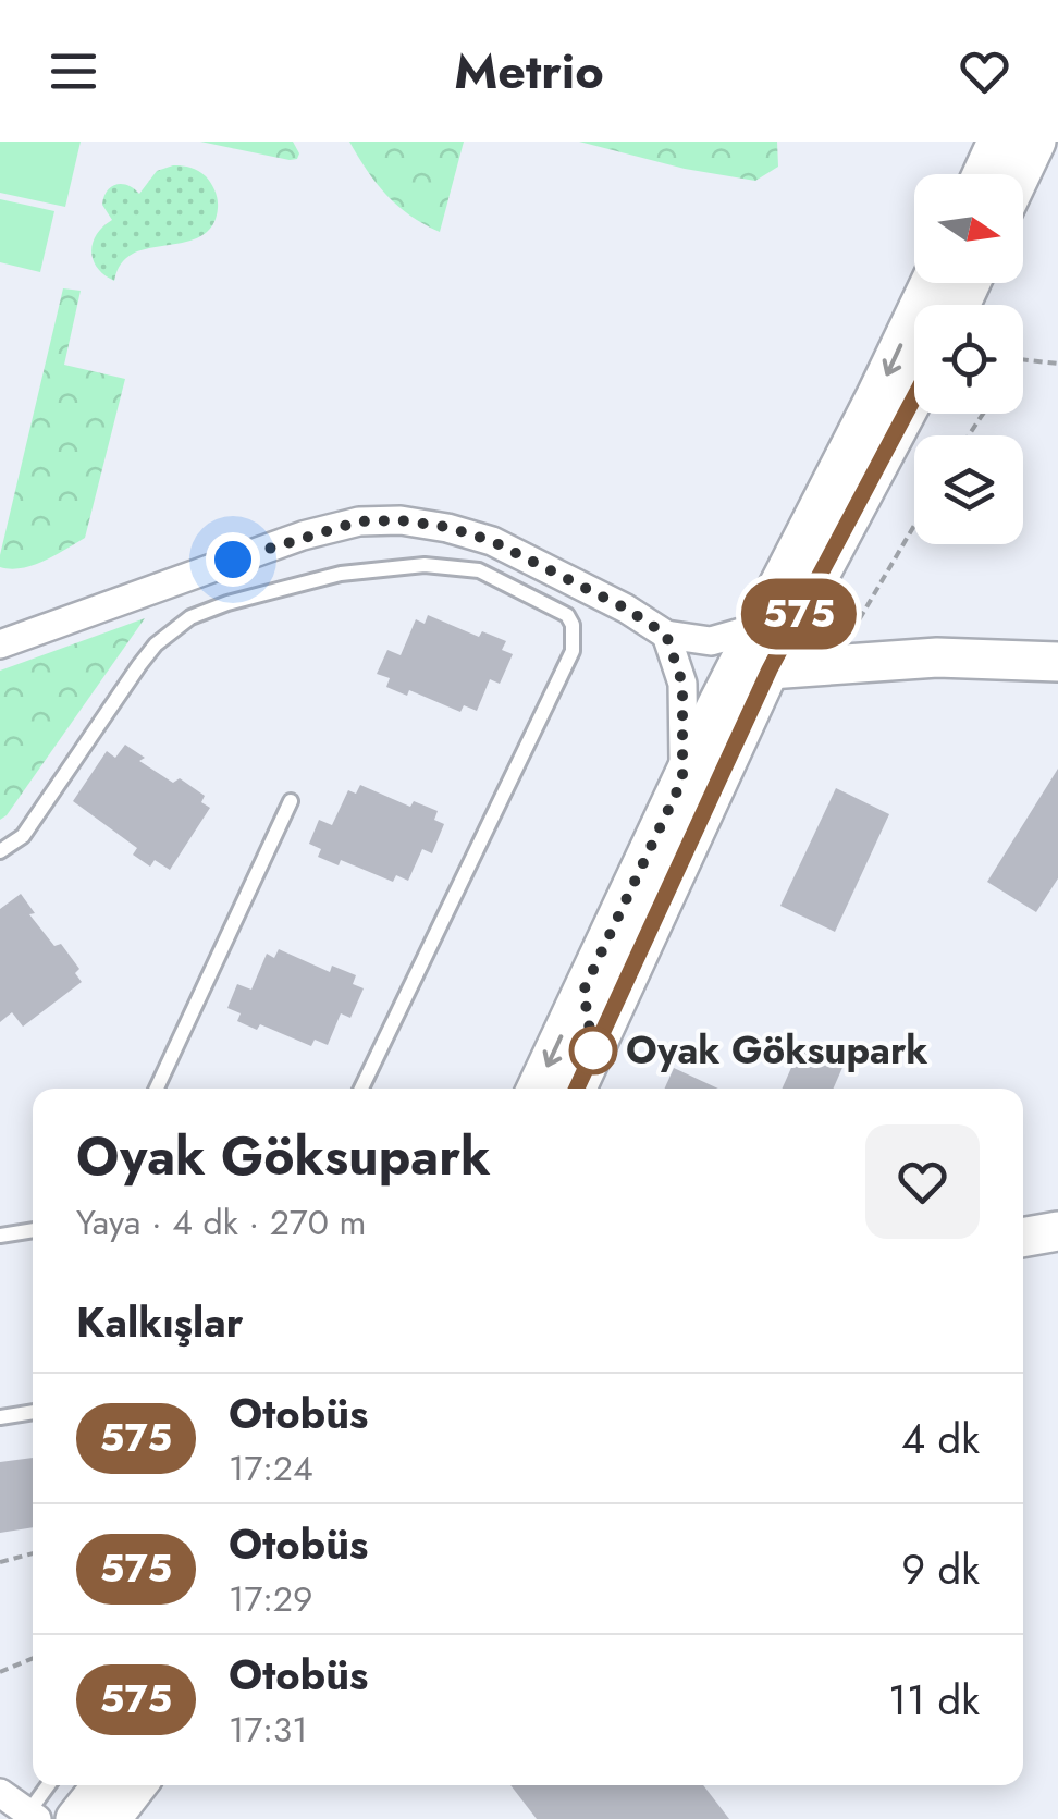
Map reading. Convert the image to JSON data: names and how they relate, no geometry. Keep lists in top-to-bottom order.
{
  "places": ["Oyak Göksupark"],
  "lines": ["bus line 575"],
  "north": "right",
  "page": {
    "header": "Metrio",
    "on_map": "575",
    "heading": [
      ["Oyak Göksupark", "Yaya · 4 dk · 270 m"],
      "Kalkışlar"
    ],
    "list": [
      {
        "mark": "575",
        "name": "Otobüs",
        "note": "17:24",
        "value": "4 dk"
      },
      {
        "mark": "575",
        "name": "Otobüs",
        "note": "17:29",
        "value": "9 dk"
      },
      {
        "mark": "575",
        "name": "Otobüs",
        "note": "17:31",
        "value": "11 dk"
      }
    ]
  }
}
